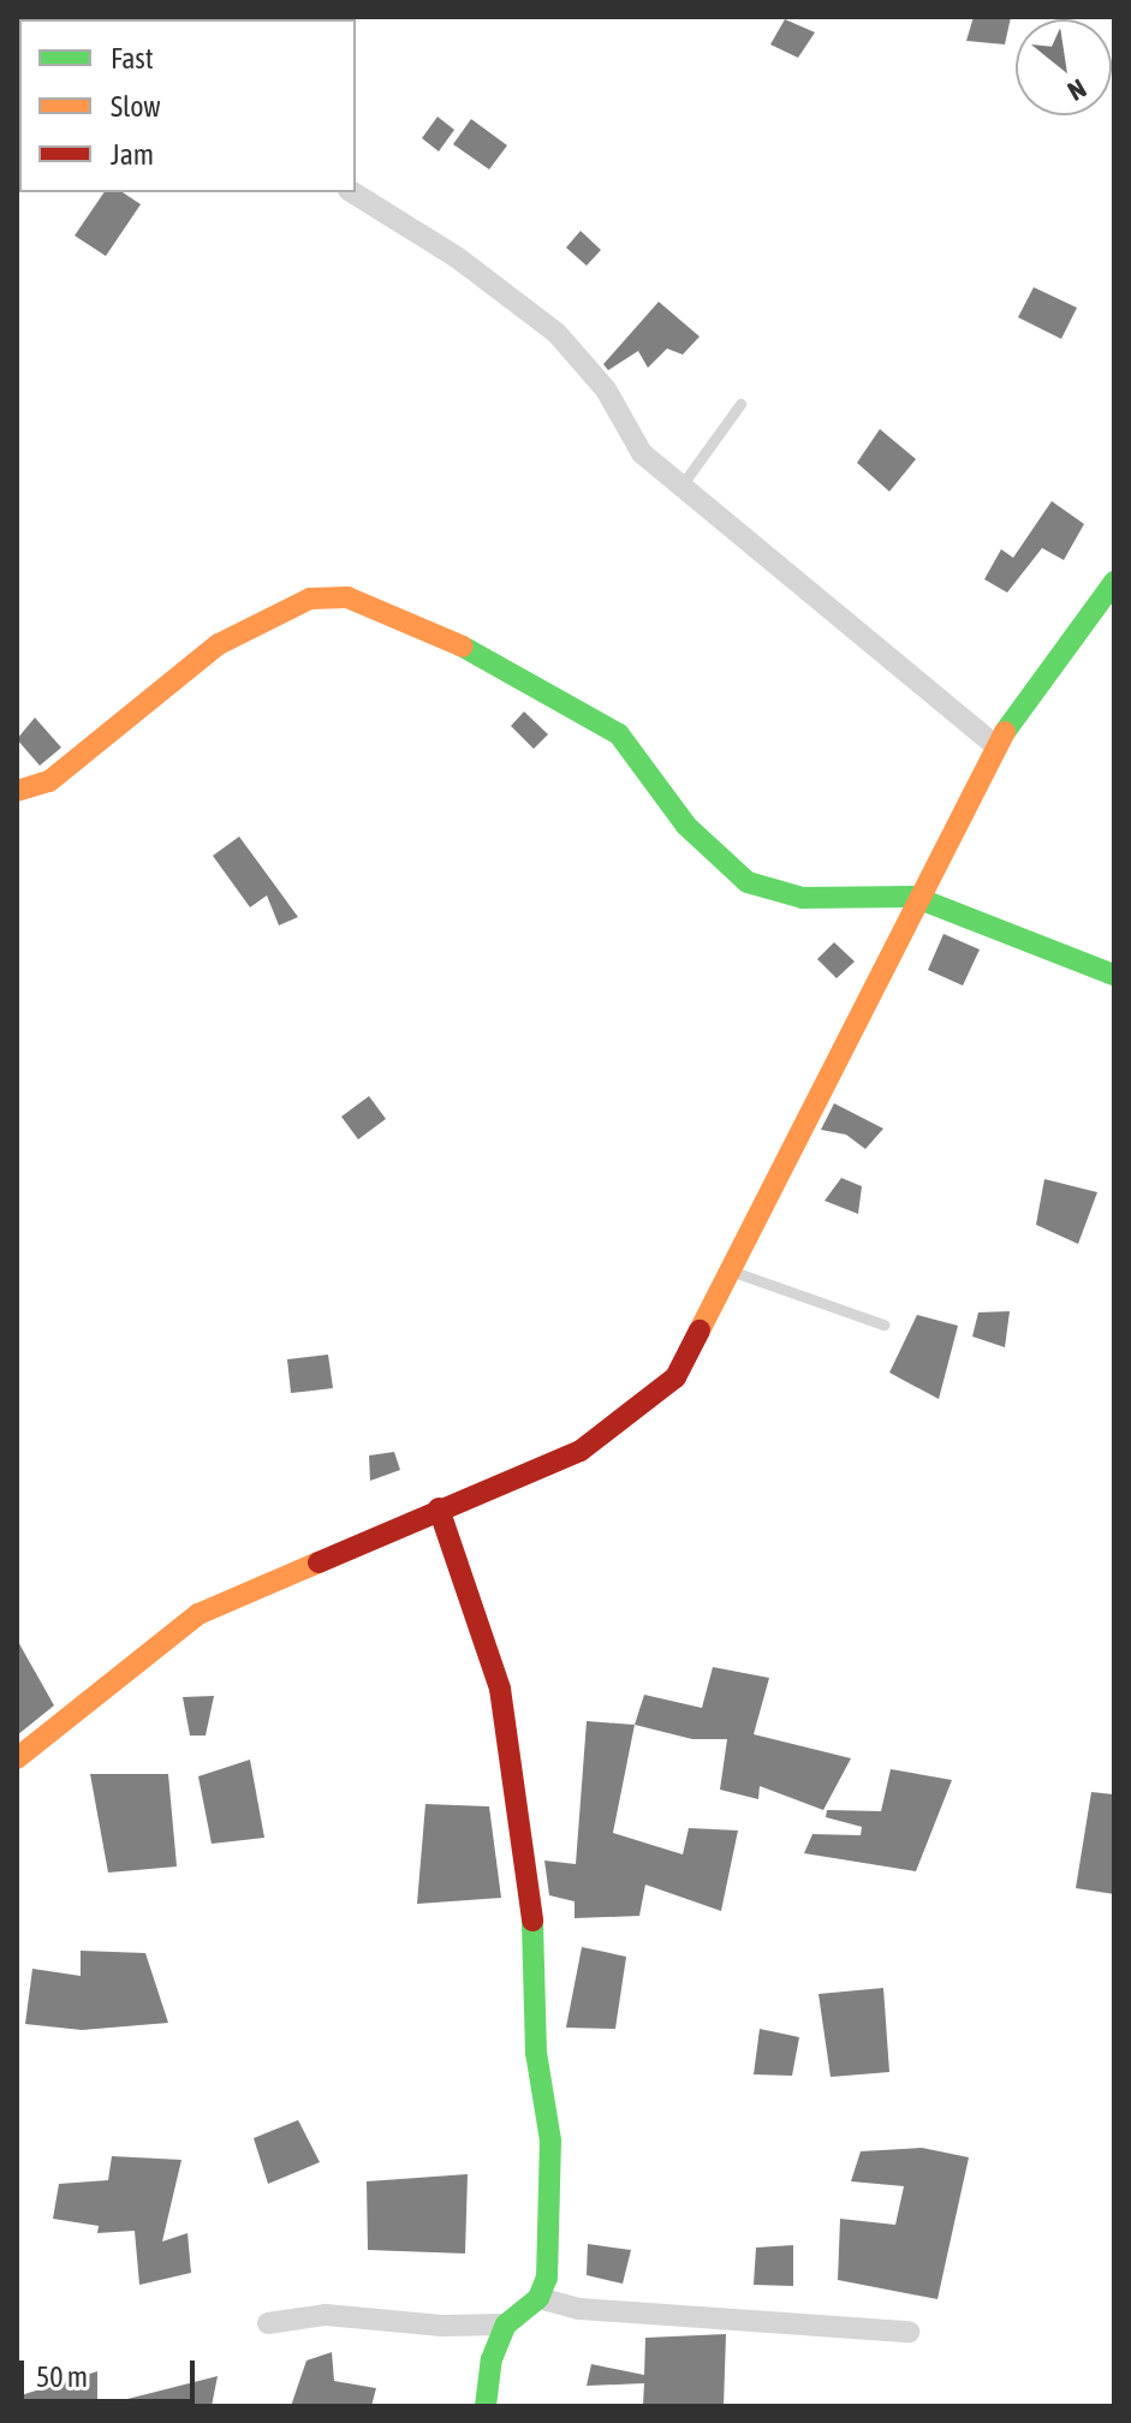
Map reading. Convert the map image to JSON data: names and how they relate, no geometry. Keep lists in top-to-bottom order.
{
  "legend": ["Fast", "Slow", "Jam"],
  "scale_bar": "50 m",
  "north": "bottom right"
}
